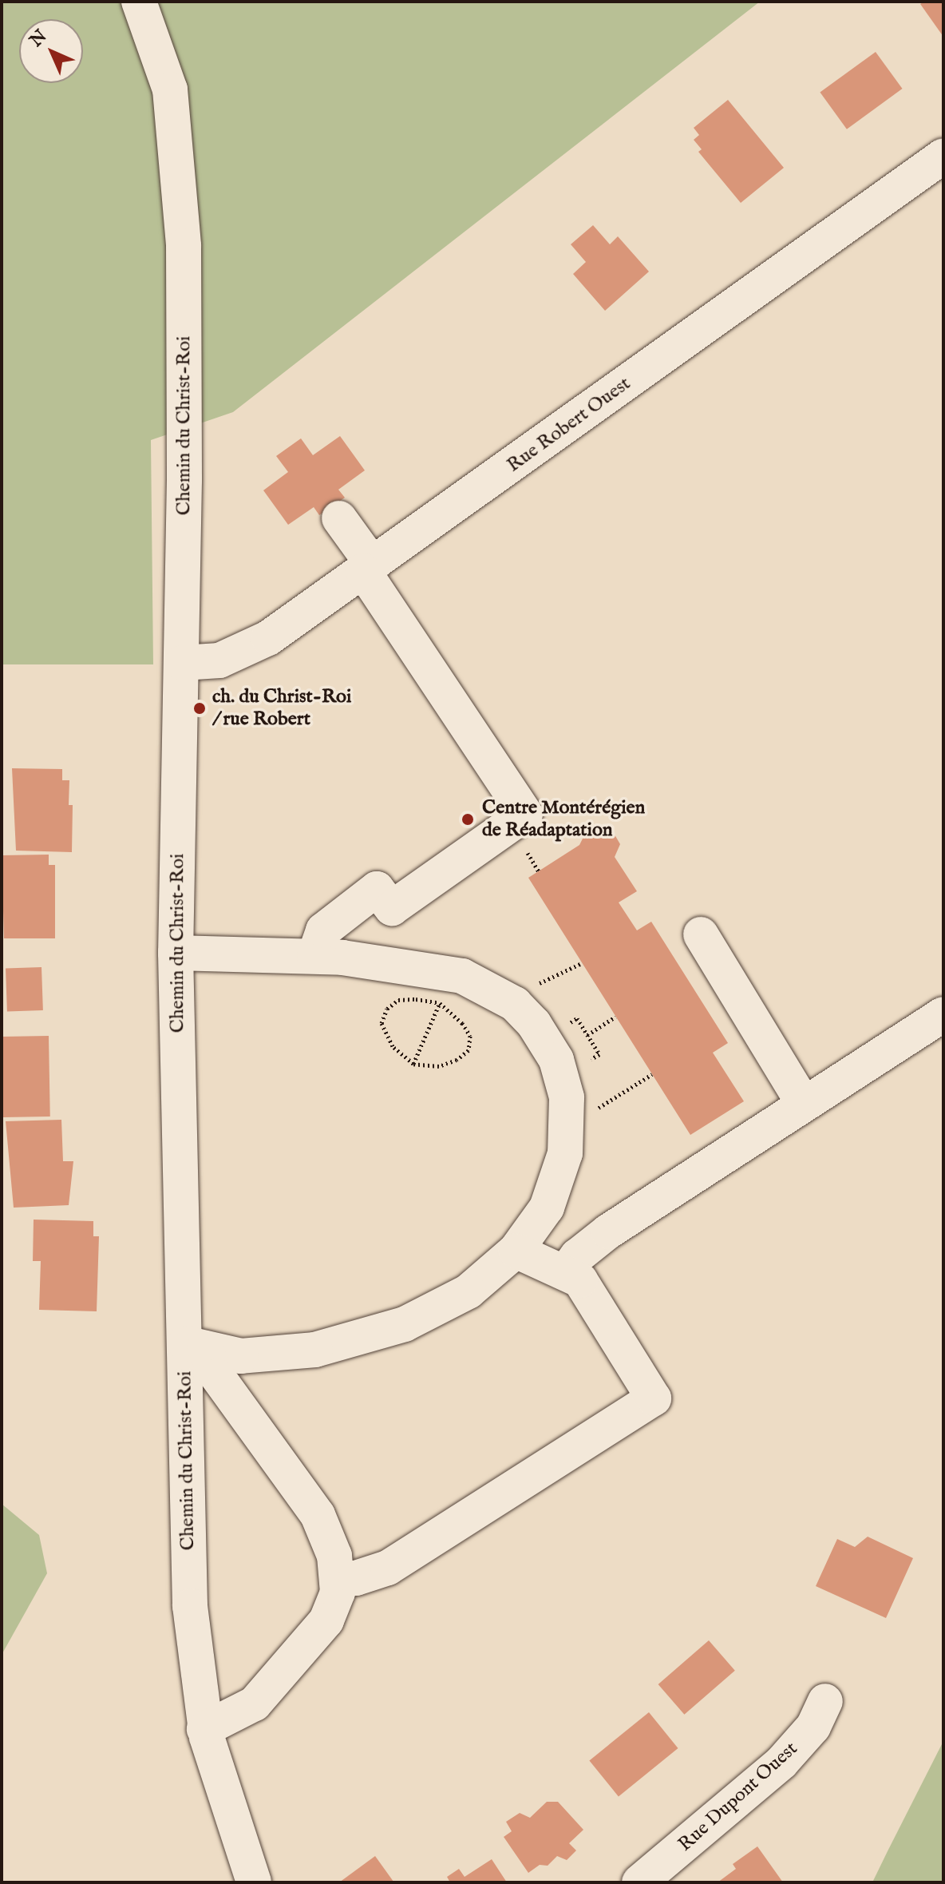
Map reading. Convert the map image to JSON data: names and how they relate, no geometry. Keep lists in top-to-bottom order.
{
  "streets": {
    "street": ["Rue Robert Ouest", "Chemin du Christ-Roi", "Rue Dupont Ouest"]
  },
  "crossings": [
    ["Rue Robert Ouest", "Chemin du Christ-Roi"]
  ],
  "places": ["ch. du Christ-Roi / rue Robert", "Centre Montérégien de Réadaptation"],
  "north": "top left"
}
